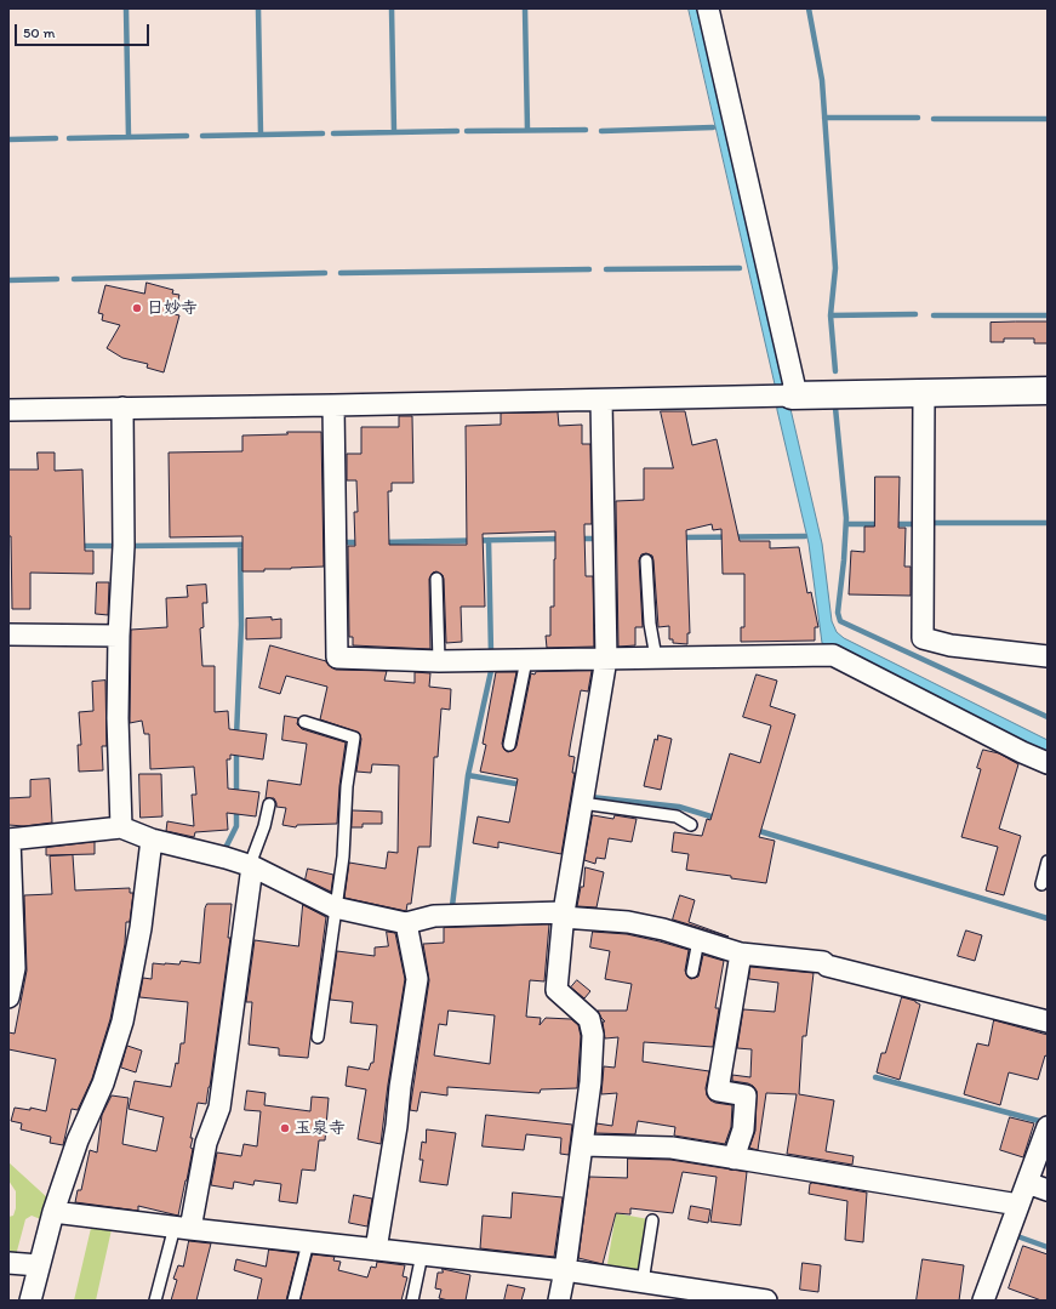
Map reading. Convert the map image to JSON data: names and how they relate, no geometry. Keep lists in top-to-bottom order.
{
  "places": ["日妙寺", "玉泉寺"],
  "scale_bar": "50 m"
}
